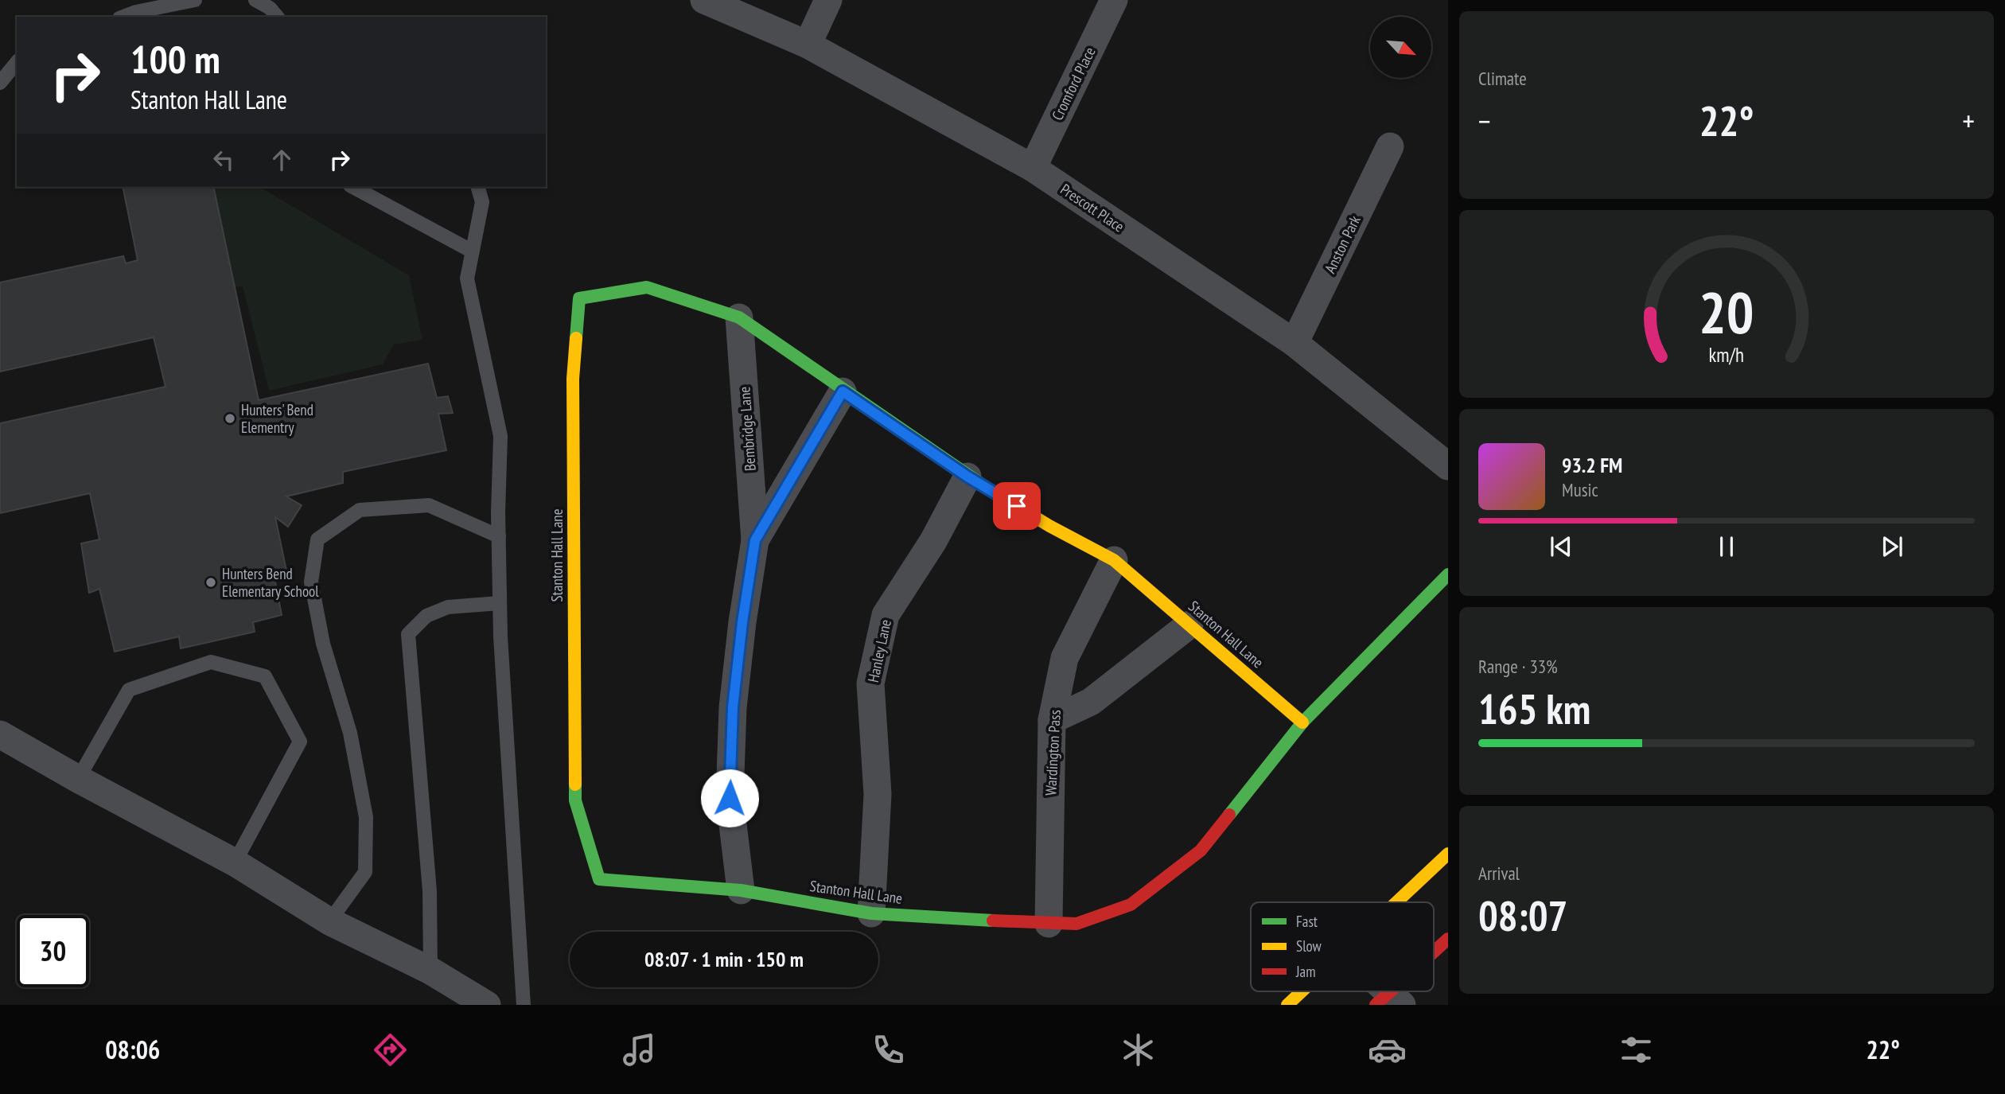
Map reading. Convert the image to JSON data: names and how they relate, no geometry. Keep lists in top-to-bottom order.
{
  "streets": {
    "street": [
      "Cromford Place",
      "Prescott Place",
      "Anston Park",
      "Bembridge Lane",
      "Stanton Hall Lane",
      "Hanley Lane",
      "Wardington Pass"
    ]
  },
  "crossings": [
    ["Cromford Place", "Prescott Place"],
    ["Prescott Place", "Anston Park"],
    ["Bembridge Lane", "Stanton Hall Lane"],
    ["Stanton Hall Lane", "Hanley Lane"],
    ["Stanton Hall Lane", "Wardington Pass"]
  ],
  "places": ["Hunters' Bend Elementry", "Hunters Bend Elementary School"],
  "legend": ["Fast", "Slow", "Jam"],
  "north": "bottom right",
  "page": {
    "tile": [
      "Climate",
      ["Range · 33%", "165 km"],
      ["Arrival", "08:07"]
    ],
    "turn": ["100 m", "Stanton Hall Lane"],
    "heat": ["−", "22°", "+"],
    "song": ["93.2 FM", "Music"],
    "limit": "30",
    "trip": "08:07 · 1 min · 150 m",
    "tabs": ["08:06", "22°"],
    "gauge": ["20", "km/h"]
  }
}
